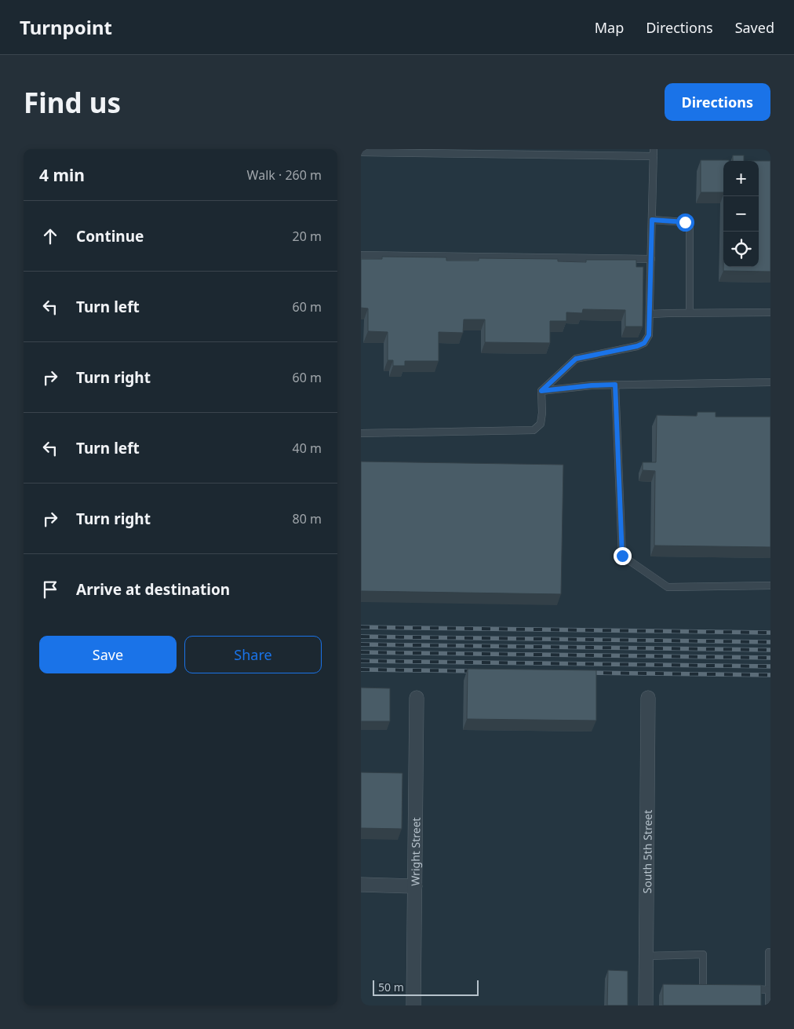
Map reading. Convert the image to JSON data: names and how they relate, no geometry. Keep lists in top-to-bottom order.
{
  "streets": {
    "street": ["Wright Street", "South 5th Street"]
  },
  "scale_bar": "50 m",
  "page": {
    "header": "Turnpoint",
    "nav": ["Map", "Directions", "Saved"],
    "buttons": [
      "Directions",
      ["Save", "Share"]
    ],
    "title": "Find us",
    "heading": ["4 min", "Walk · 260 m"],
    "map_buttons": ["+", "−"],
    "list": [
      ["Continue", "20 m"],
      ["Turn left", "60 m"],
      ["Turn right", "60 m"],
      ["Turn left", "40 m"],
      ["Turn right", "80 m"],
      "Arrive at destination"
    ],
    "scale": "50 m"
  }
}
